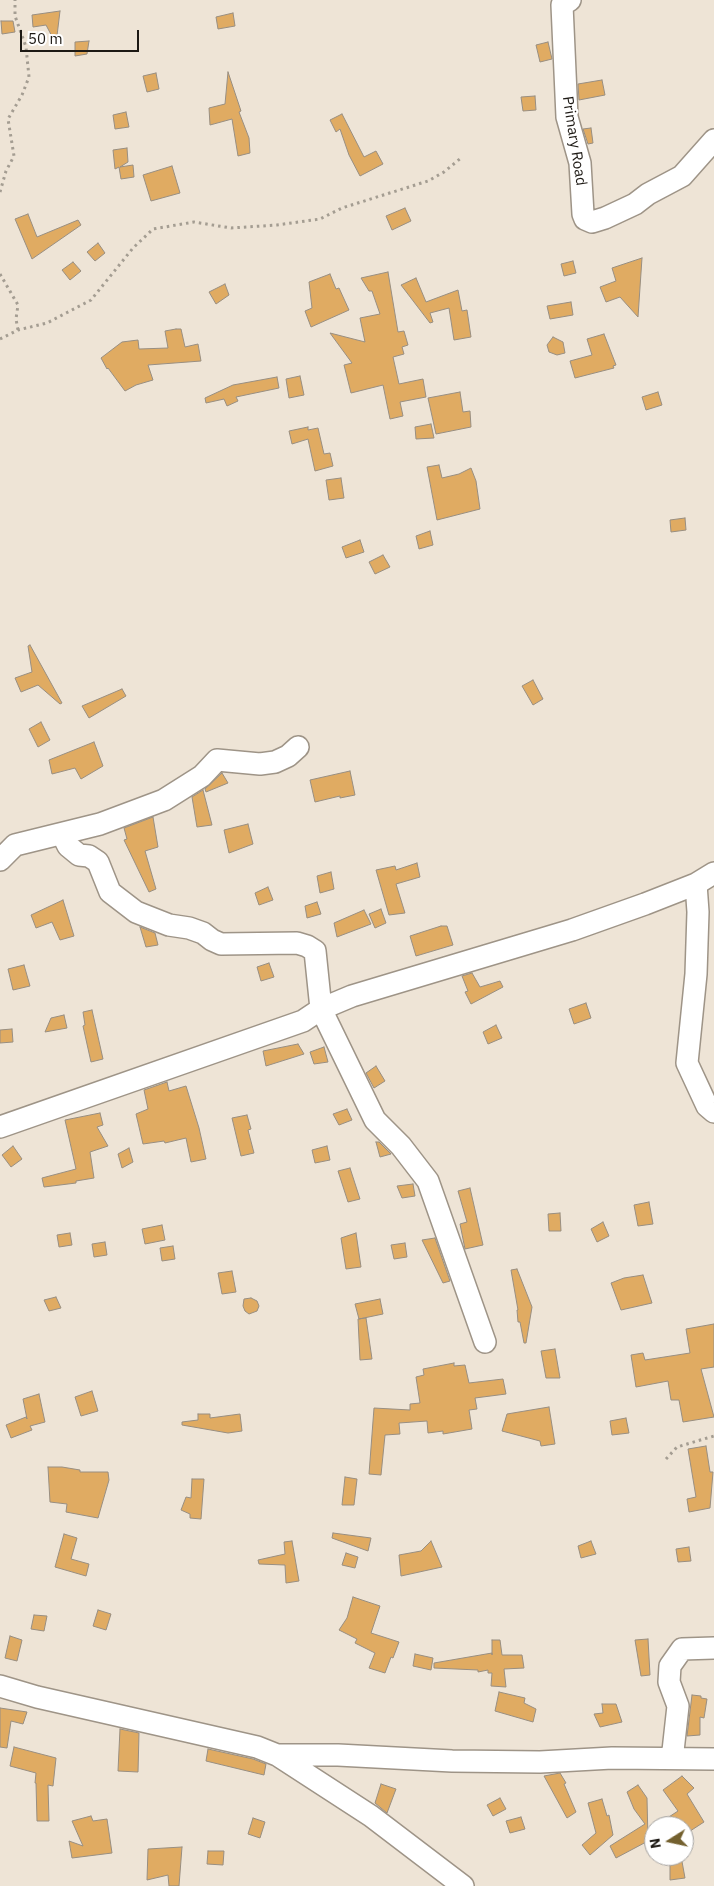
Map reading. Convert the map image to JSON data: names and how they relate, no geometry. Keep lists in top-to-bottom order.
{
  "streets": {
    "street": ["Primary Road"]
  },
  "scale_bar": "50 m",
  "north": "left"
}
